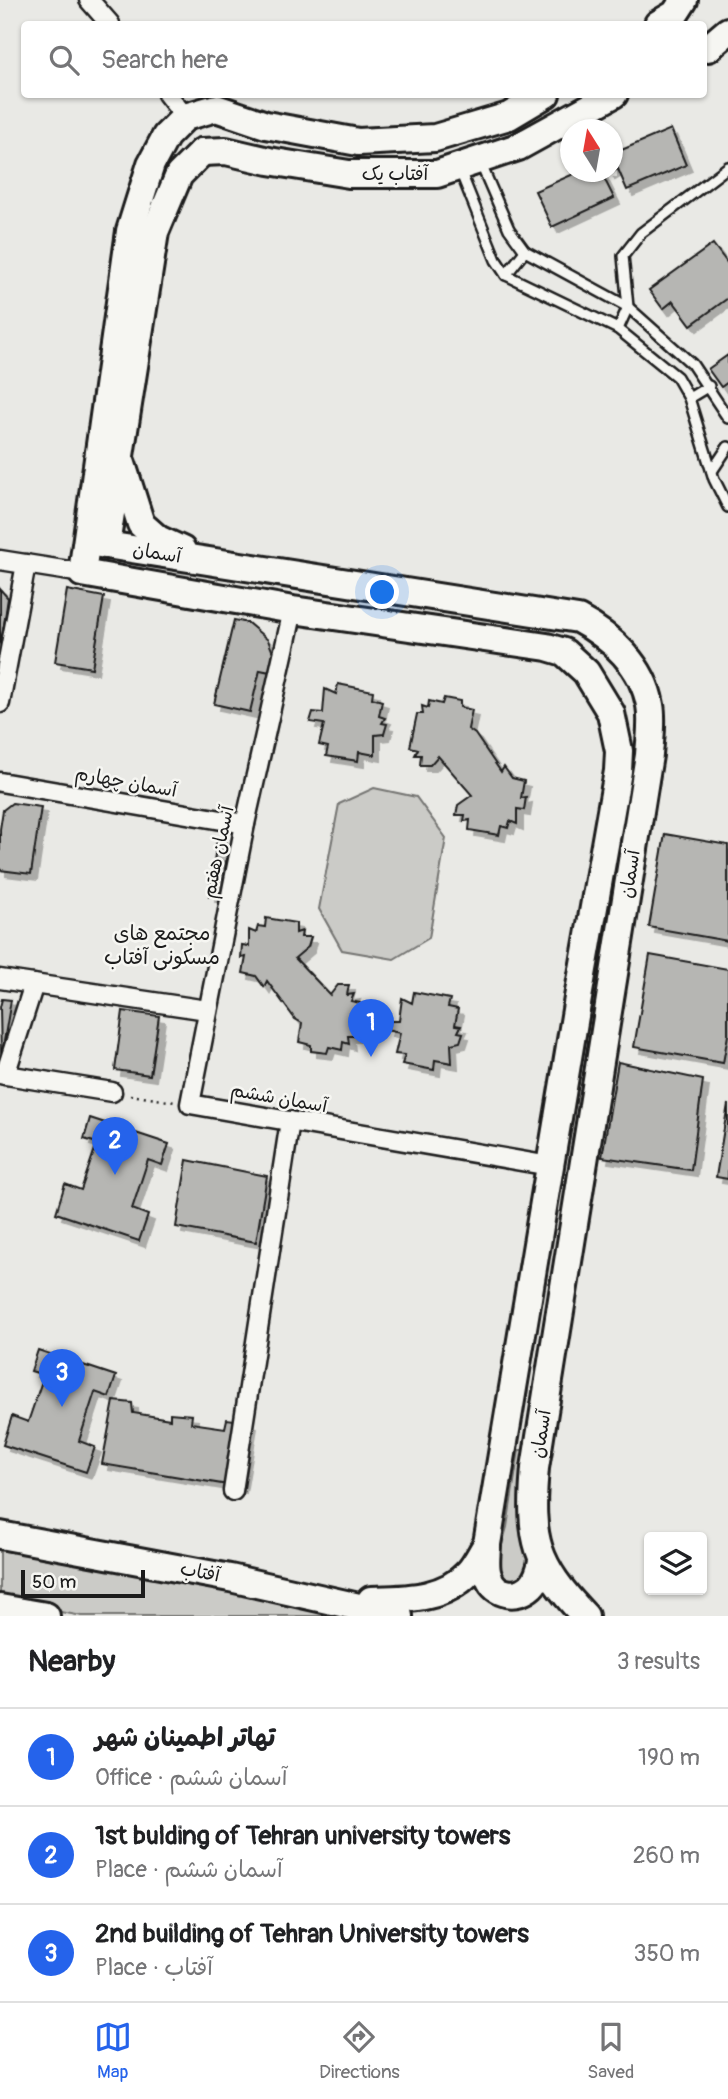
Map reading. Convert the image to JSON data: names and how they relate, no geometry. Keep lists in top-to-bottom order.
{
  "streets": {
    "street": [
      "آفتاب یک",
      "آسمان",
      "آسمان چهارم",
      "آسمان هفتم",
      "آسمان ششم",
      "آفتاب"
    ]
  },
  "crossings": [
    ["آفتاب یک", "آسمان"],
    ["آسمان", "آسمان هفتم"],
    ["آسمان", "آسمان ششم"],
    ["آسمان چهارم", "آسمان هفتم"],
    ["آسمان هفتم", "آسمان ششم"]
  ],
  "districts": ["مجتمع های مسکونی آفتاب"],
  "scale_bar": "50 m",
  "north": "top",
  "page": {
    "search": "Search here",
    "pins": ["1", "2", "3"],
    "scale": "50 m",
    "heading": ["Nearby", "3 results"],
    "list": [
      {
        "mark": "1",
        "name": "تهاتر اطمینان شهر",
        "note": "Office · آسمان ششم",
        "value": "190 m"
      },
      {
        "mark": "2",
        "name": "1st bulding of Tehran university towers",
        "note": "Place · آسمان ششم",
        "value": "260 m"
      },
      {
        "mark": "3",
        "name": "2nd building of Tehran University towers",
        "note": "Place · آفتاب",
        "value": "350 m"
      }
    ],
    "nav": ["Map", "Directions", "Saved"]
  }
}
